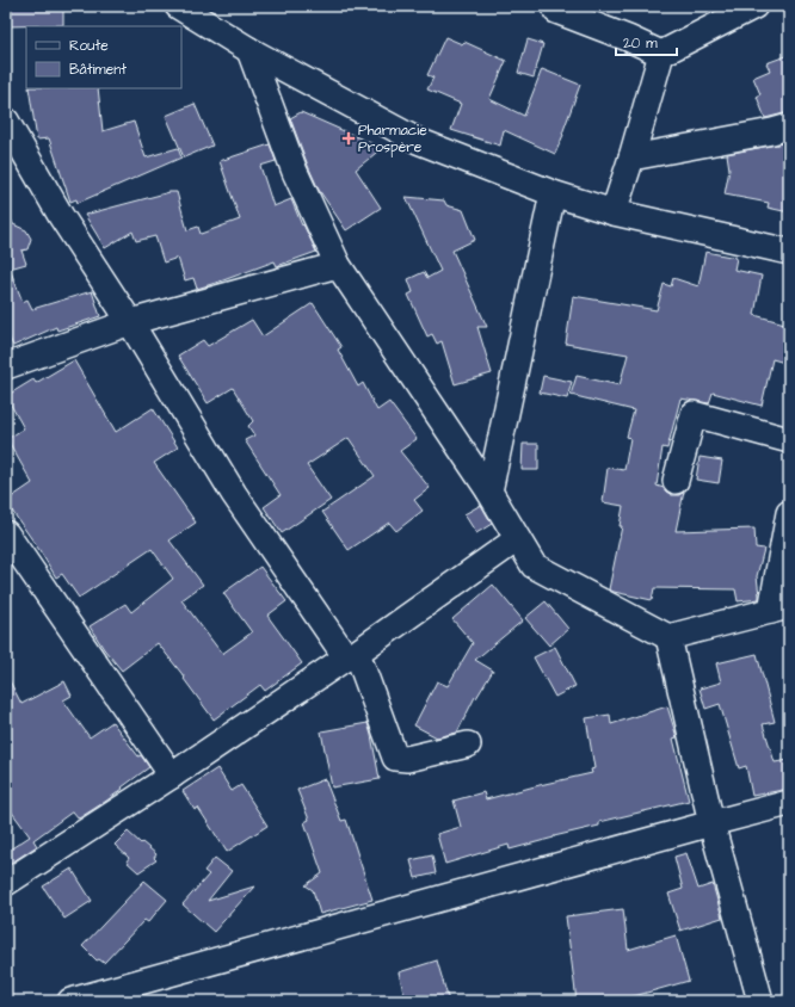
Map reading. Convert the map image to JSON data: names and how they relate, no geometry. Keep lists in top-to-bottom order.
{
  "places": {
    "health": ["Pharmacie Prospère"]
  },
  "legend": ["Route", "Bâtiment"],
  "scale_bar": "20 m"
}
